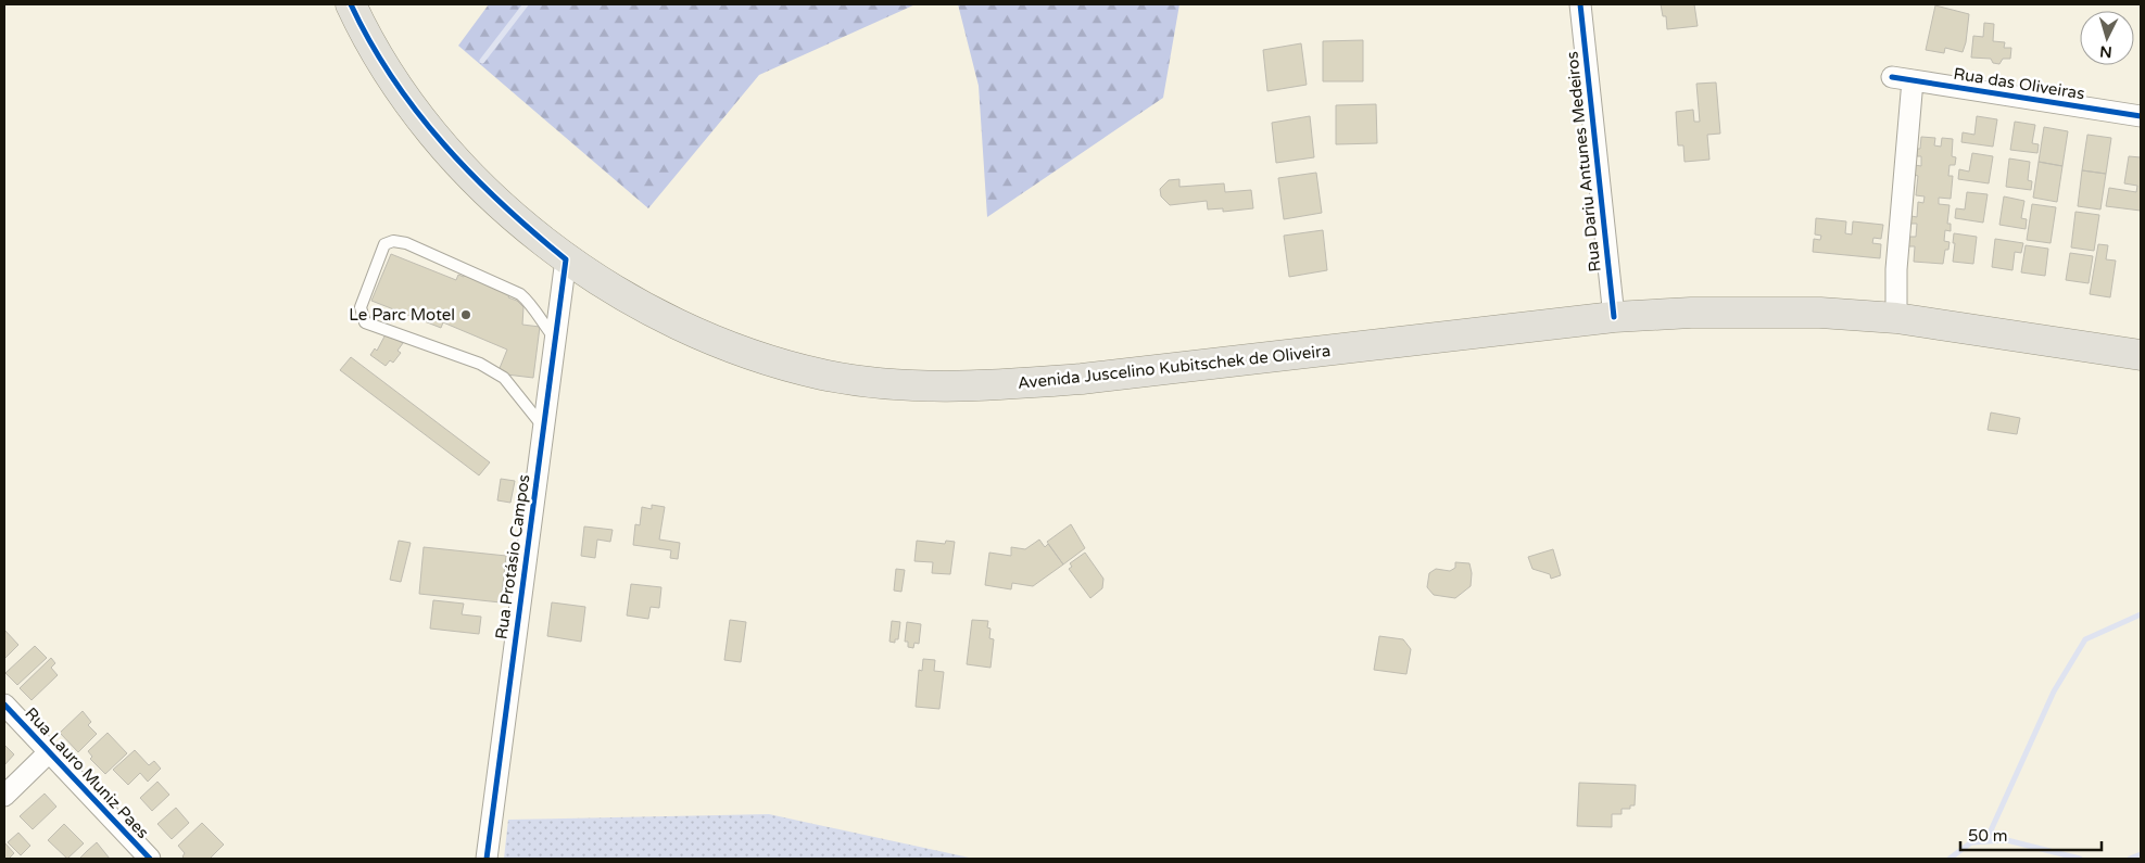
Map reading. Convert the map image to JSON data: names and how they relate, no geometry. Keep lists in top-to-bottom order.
{
  "streets": {
    "main road": ["Avenida Juscelino Kubitschek de Oliveira"],
    "street": [
      "Rua das Oliveiras",
      "Rua Dariu Antunes Medeiros",
      "Rua Protásio Campos",
      "Rua Lauro Muniz Paes"
    ]
  },
  "crossings": [
    ["Rua Dariu Antunes Medeiros", "Avenida Juscelino Kubitschek de Oliveira"],
    ["Avenida Juscelino Kubitschek de Oliveira", "Rua Protásio Campos"]
  ],
  "places": ["Le Parc Motel"],
  "scale_bar": "50 m",
  "north": "bottom"
}
